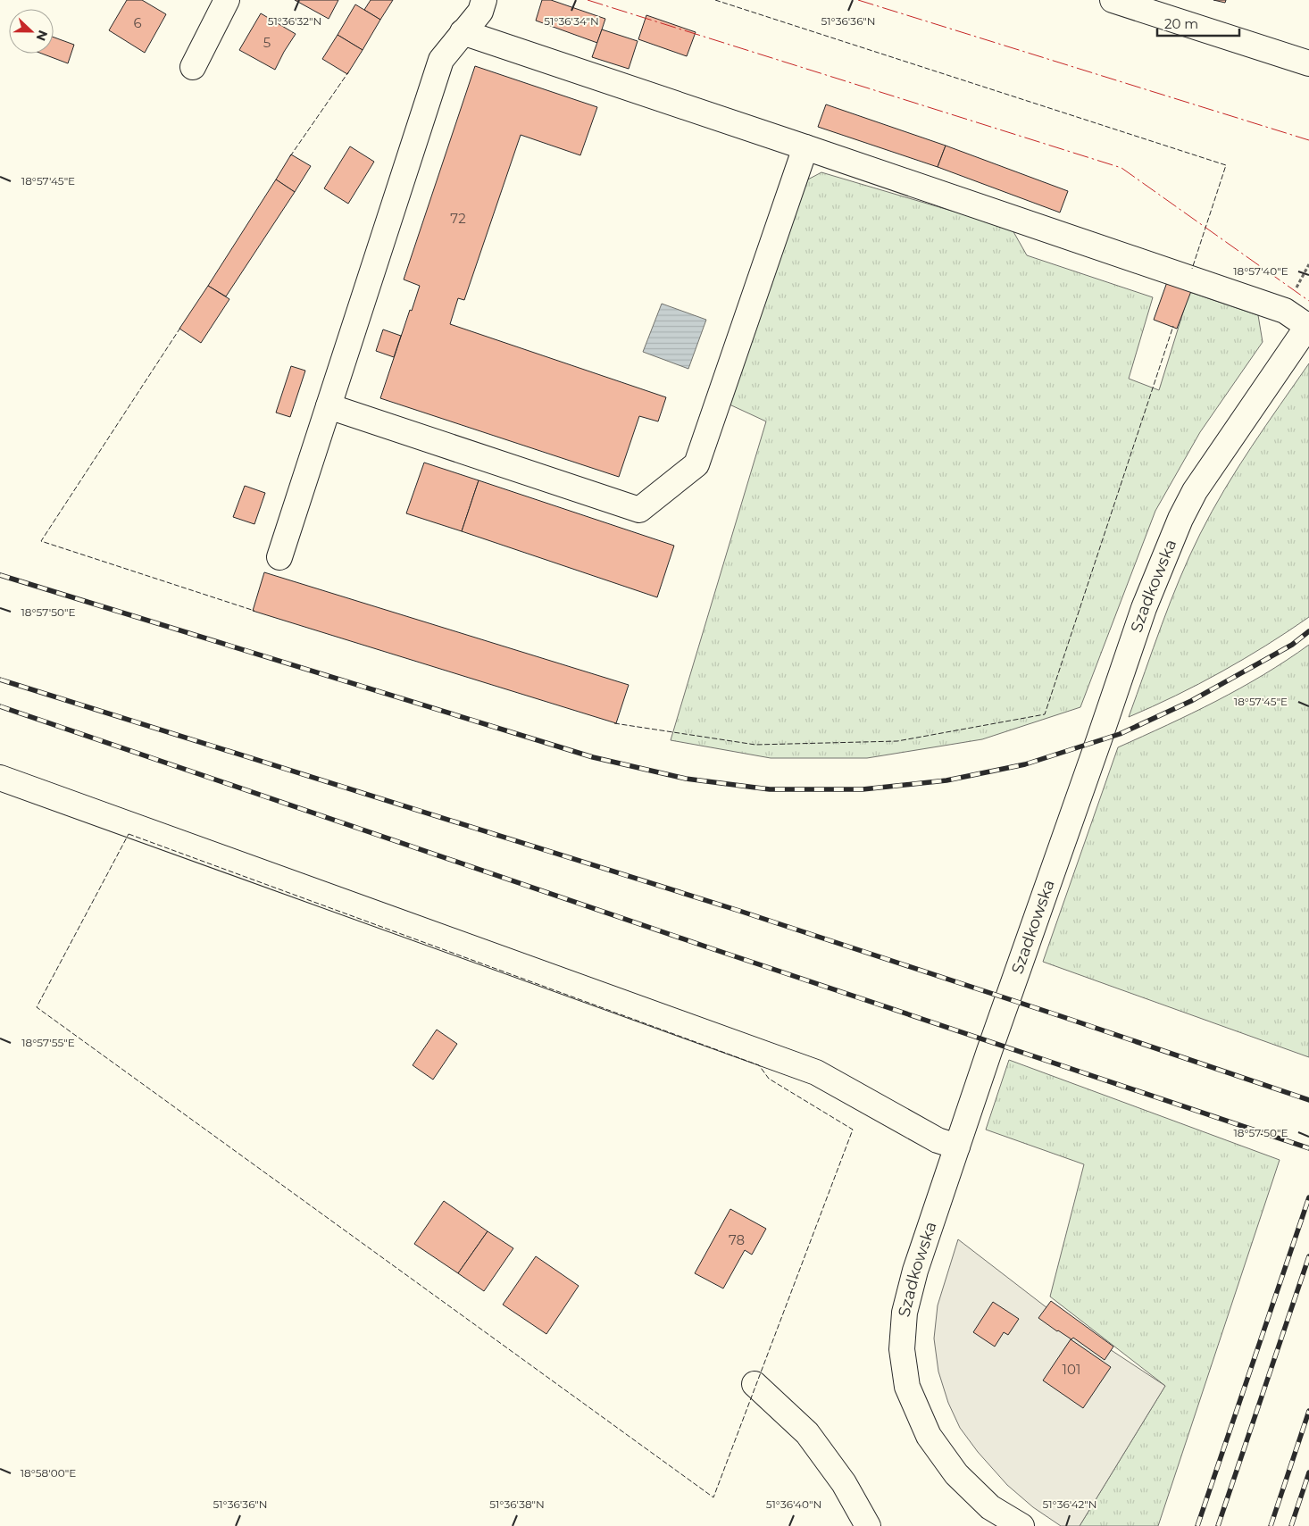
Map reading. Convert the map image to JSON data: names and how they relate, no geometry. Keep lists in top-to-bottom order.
{
  "streets": {
    "street": ["Szadkowska"]
  },
  "house_numbers": [
    "6",
    "5",
    "72",
    "78",
    "101"
  ],
  "scale_bar": "20 m",
  "north": "right",
  "coordinates": [
    "51°36'32\"N",
    "51°36'34\"N",
    "51°36'36\"N",
    "18°57'45\"E",
    "18°57'40\"E",
    "18°57'50\"E",
    "18°57'55\"E",
    "18°58'00\"E",
    "51°36'38\"N",
    "51°36'40\"N",
    "51°36'42\"N"
  ]
}
